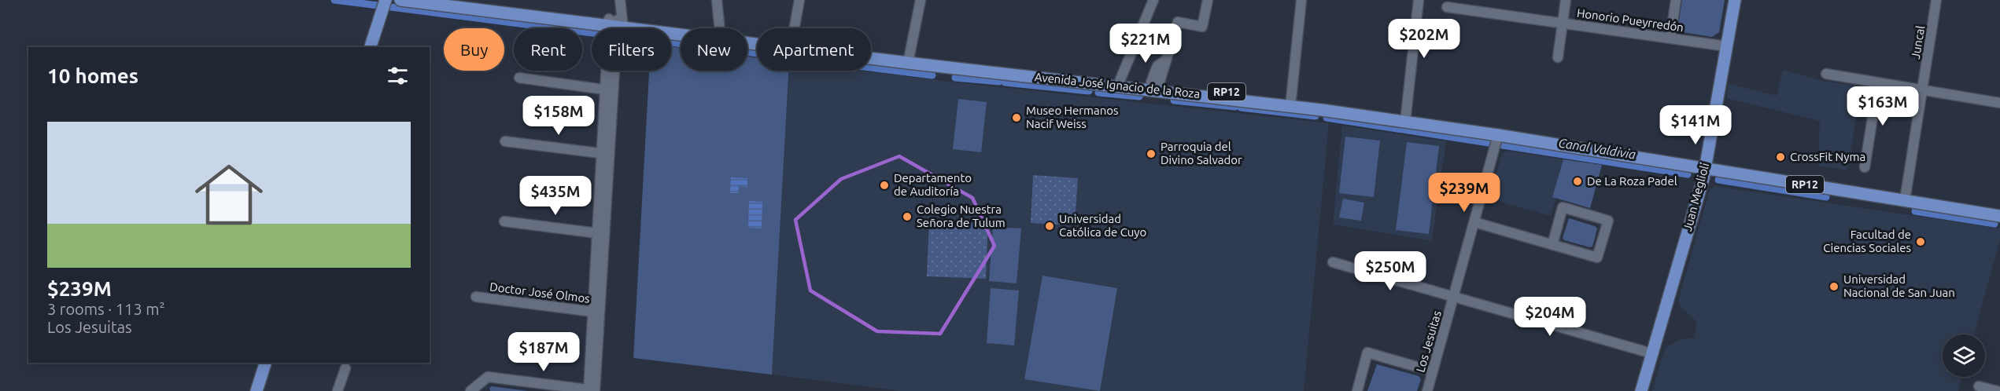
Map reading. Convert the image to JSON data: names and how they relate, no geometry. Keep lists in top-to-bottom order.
{
  "streets": {
    "main road": ["Avenida José Ignacio de la Roza", "RP12", "Juan Meglioli"],
    "street": [
      "Honorio Pueyrredón",
      "Juncal",
      "Doctor José Olmos",
      "Los Jesuitas"
    ]
  },
  "crossings": [
    ["Honorio Pueyrredón", "Juan Meglioli"],
    ["Juncal", "Avenida José Ignacio de la Roza"],
    ["Avenida José Ignacio de la Roza", "Juan Meglioli"],
    ["Avenida José Ignacio de la Roza", "Los Jesuitas"]
  ],
  "water": ["Canal Valdivia"],
  "places": [
    "Museo Hermanos Nacif Weiss",
    "Parroquia del Divino Salvador",
    "CrossFit Nyma",
    "De La Roza Padel",
    "Departamento de Auditoría",
    "Colegio Nuestra Señora de Tulum",
    "Universidad Católica de Cuyo",
    "Facultad de Ciencias Sociales",
    "Universidad Nacional de San Juan"
  ],
  "page": {
    "price": [
      "$202M",
      "$221M",
      "$163M",
      "$158M",
      "$141M",
      "$239M",
      "$435M",
      "$250M",
      "$204M",
      "$187M"
    ],
    "chip": [
      "Buy",
      "Rent",
      "Filters",
      "New",
      "Apartment"
    ],
    "heading": "10 homes",
    "list": [
      {
        "name": "$239M",
        "note": "3 rooms · 113 m² · Los Jesuitas"
      }
    ]
  }
}
